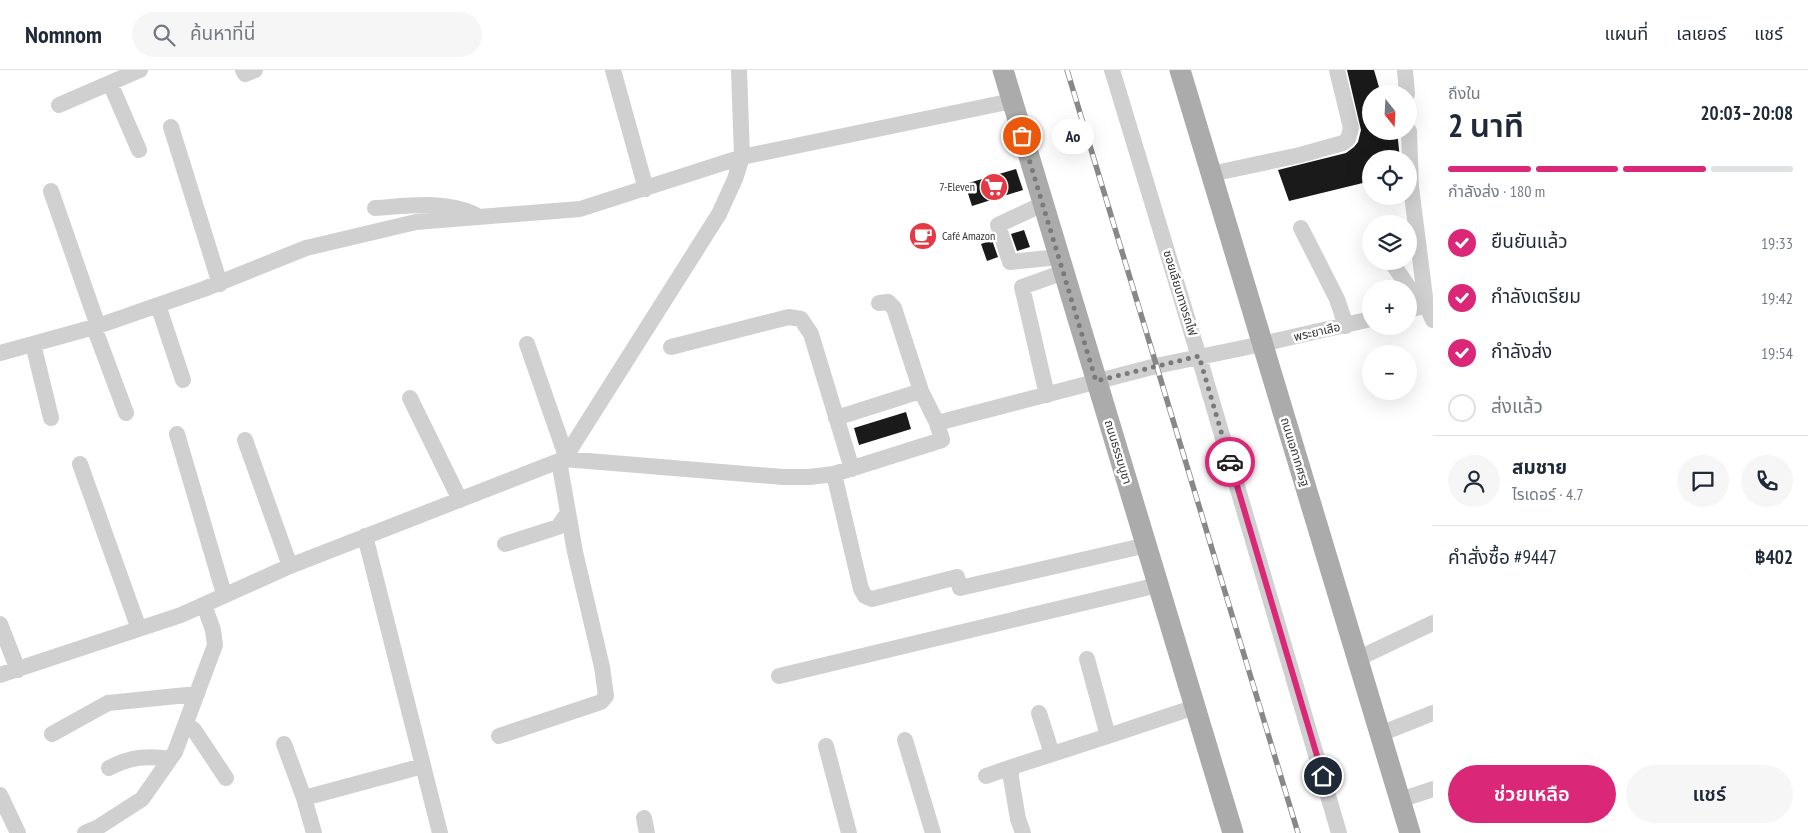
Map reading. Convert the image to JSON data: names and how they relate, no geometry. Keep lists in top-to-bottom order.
{
  "streets": {
    "main road": ["ถนนธรรมบูชา", "ถนนเอกาทศรฐ"],
    "street": ["ซอยเลียบทางรถไฟ", "พระยาเสือ"]
  },
  "crossings": [
    ["ซอยเลียบทางรถไฟ", "พระยาเสือ"],
    ["พระยาเสือ", "ถนนธรรมบูชา"],
    ["พระยาเสือ", "ถนนเอกาทศรฐ"]
  ],
  "places": {
    "other": ["Ao"],
    "supermarket": ["7-Eleven"],
    "cafe": ["Café Amazon"]
  },
  "north": "bottom",
  "page": {
    "header": "Nomnom",
    "search": "ค้นหาที่นี่",
    "nav": ["แผนที่", "เลเยอร์", "แชร์"],
    "heading": ["2 นาที", "ถึงใน", "20:03–20:08"],
    "panel": [
      "สมชาย",
      "ไรเดอร์ · 4.7",
      "คำสั่งซื้อ #9447",
      "฿402"
    ],
    "map_buttons": ["+", "−"],
    "bubble": "Ao",
    "bar": "กำลังส่ง · 180 m",
    "list": [
      ["ยืนยันแล้ว", "19:33"],
      ["กำลังเตรียม", "19:42"],
      ["กำลังส่ง", "19:54"],
      "ส่งแล้ว"
    ],
    "buttons": ["ช่วยเหลือ", "แชร์"]
  }
}
